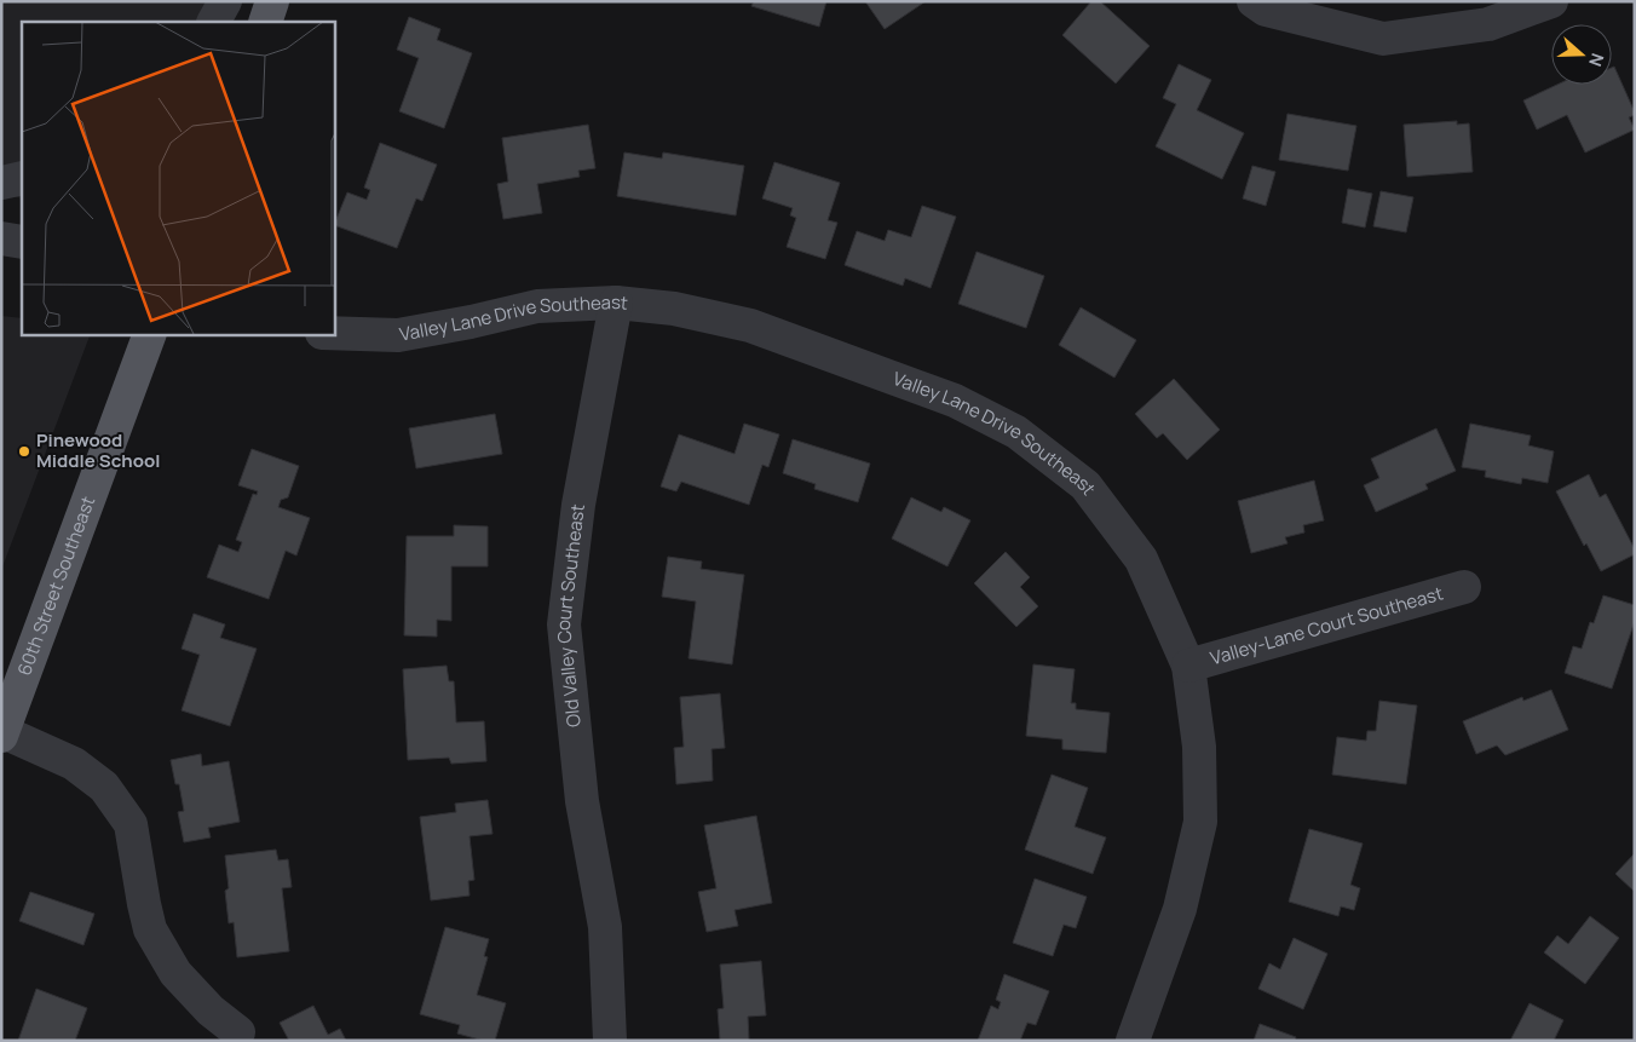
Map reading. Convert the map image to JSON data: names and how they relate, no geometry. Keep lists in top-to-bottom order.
{
  "streets": {
    "main road": ["60th Street Southeast"],
    "street": ["Valley Lane Drive Southeast", "Old Valley Court Southeast", "Valley-Lane Court Southeast"]
  },
  "crossings": [
    ["Valley Lane Drive Southeast", "Old Valley Court Southeast"],
    ["Valley Lane Drive Southeast", "Valley-Lane Court Southeast"]
  ],
  "places": ["Pinewood Middle School"],
  "north": "right"
}
